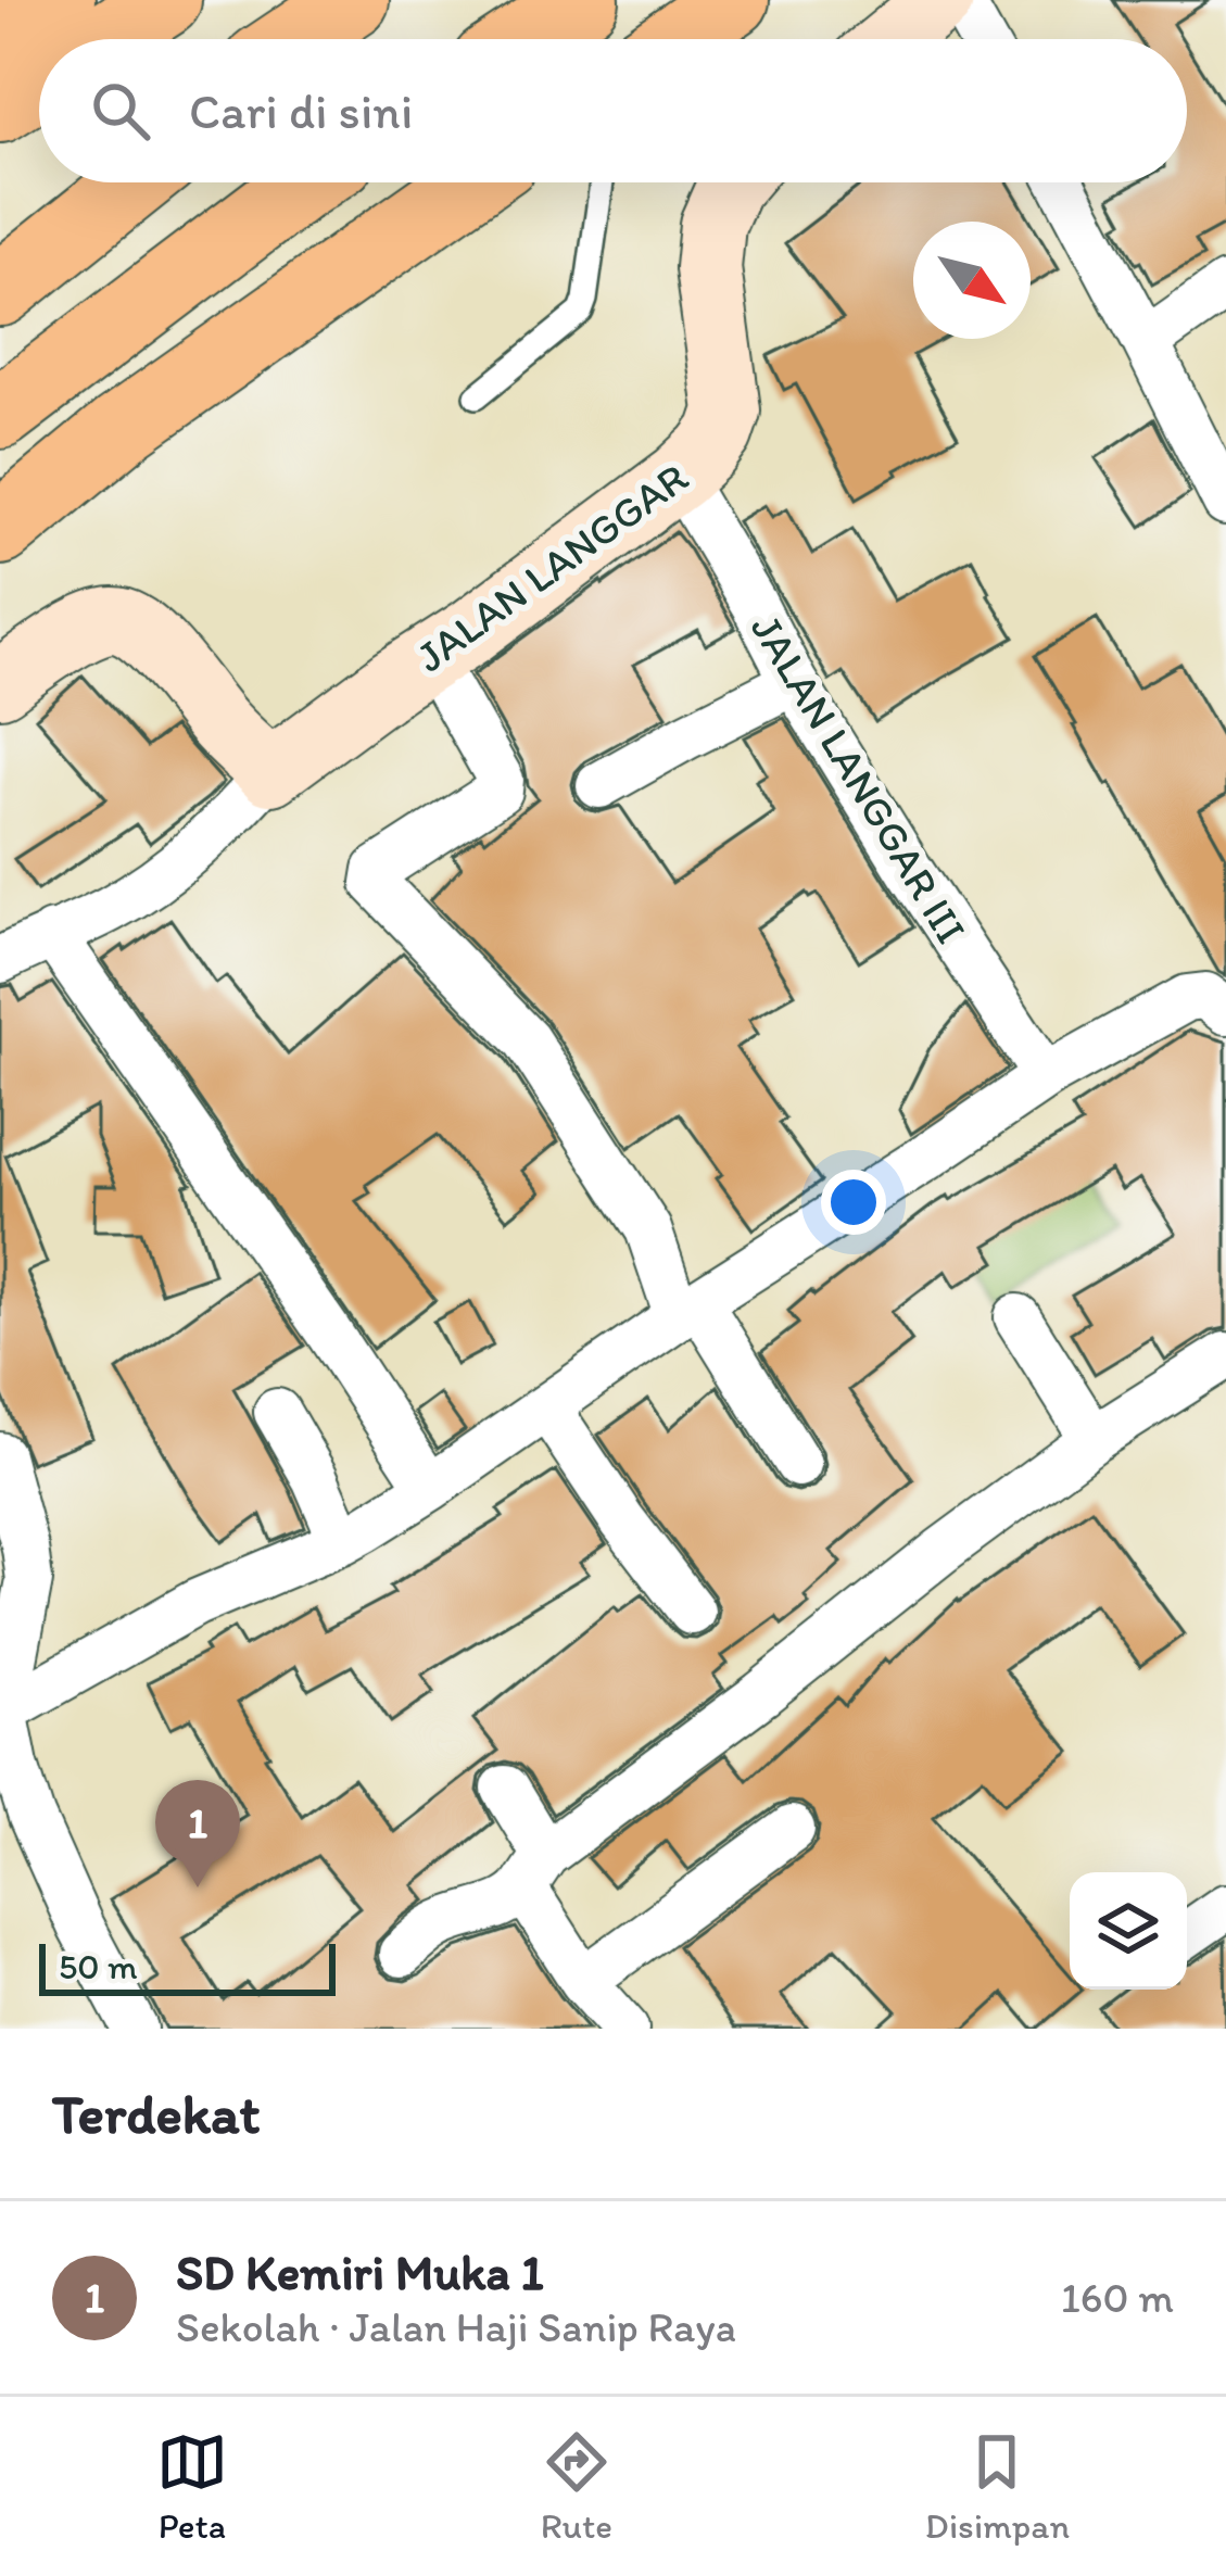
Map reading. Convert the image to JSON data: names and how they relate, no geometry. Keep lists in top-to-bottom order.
{
  "streets": {
    "street": ["JALAN LANGGAR", "JALAN LANGGAR III"]
  },
  "crossings": [
    ["JALAN LANGGAR", "JALAN LANGGAR III"]
  ],
  "scale_bar": "50 m",
  "north": "bottom right",
  "page": {
    "search": "Cari di sini",
    "pins": "1",
    "scale": "50 m",
    "heading": "Terdekat",
    "list": [
      {
        "mark": "1",
        "name": "SD Kemiri Muka 1",
        "note": "Sekolah · Jalan Haji Sanip Raya",
        "value": "160 m"
      }
    ],
    "nav": ["Peta", "Rute", "Disimpan"]
  }
}
